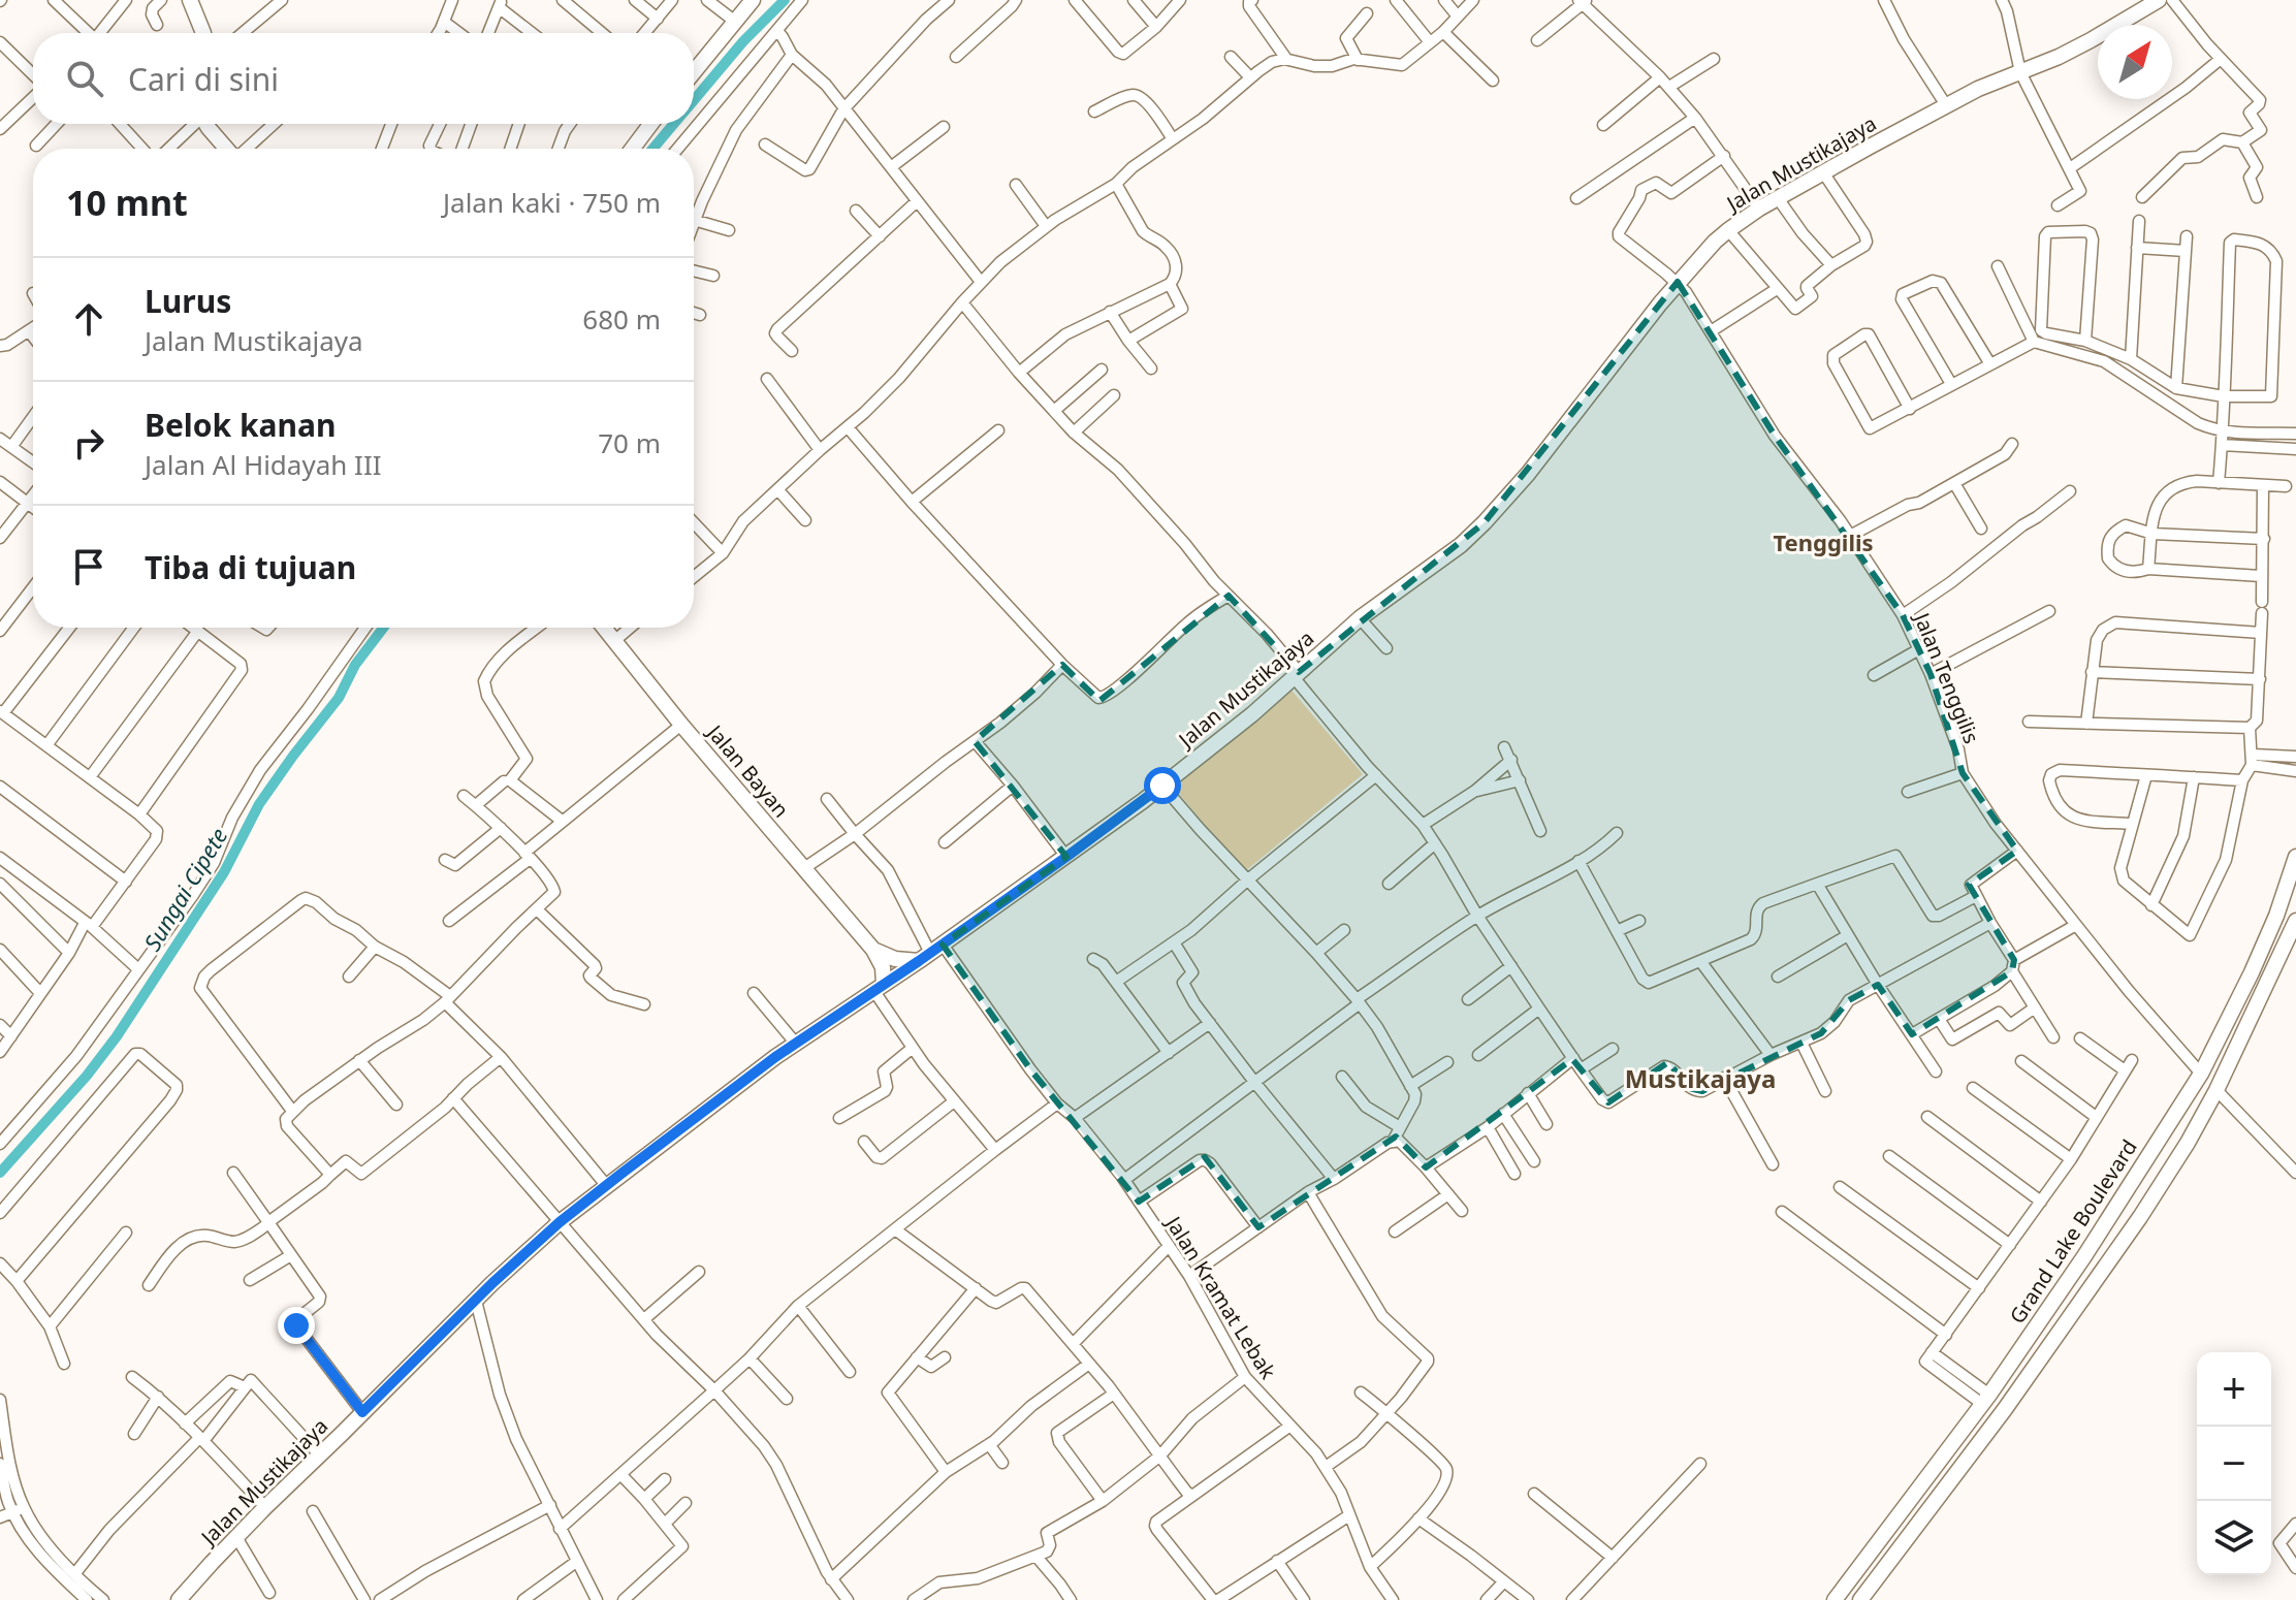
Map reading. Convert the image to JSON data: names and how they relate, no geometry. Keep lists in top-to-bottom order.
{
  "streets": {
    "main road": ["Jalan Mustikajaya", "Jalan Bayan", "Grand Lake Boulevard"],
    "street": ["Jalan Tenggilis", "Jalan Kramat Lebak"]
  },
  "crossings": [
    ["Jalan Mustikajaya", "Jalan Tenggilis"],
    ["Jalan Mustikajaya", "Jalan Bayan"],
    ["Jalan Mustikajaya", "Jalan Kramat Lebak"],
    ["Jalan Tenggilis", "Grand Lake Boulevard"]
  ],
  "districts": ["Tenggilis", "Mustikajaya"],
  "water": ["Sungai Cipete"],
  "north": "top right",
  "page": {
    "search": "Cari di sini",
    "heading": ["10 mnt", "Jalan kaki · 750 m"],
    "list": [
      ["Lurus", "Jalan Mustikajaya", "680 m"],
      ["Belok kanan", "Jalan Al Hidayah III", "70 m"],
      "Tiba di tujuan"
    ],
    "map_buttons": ["+", "−"]
  }
}
